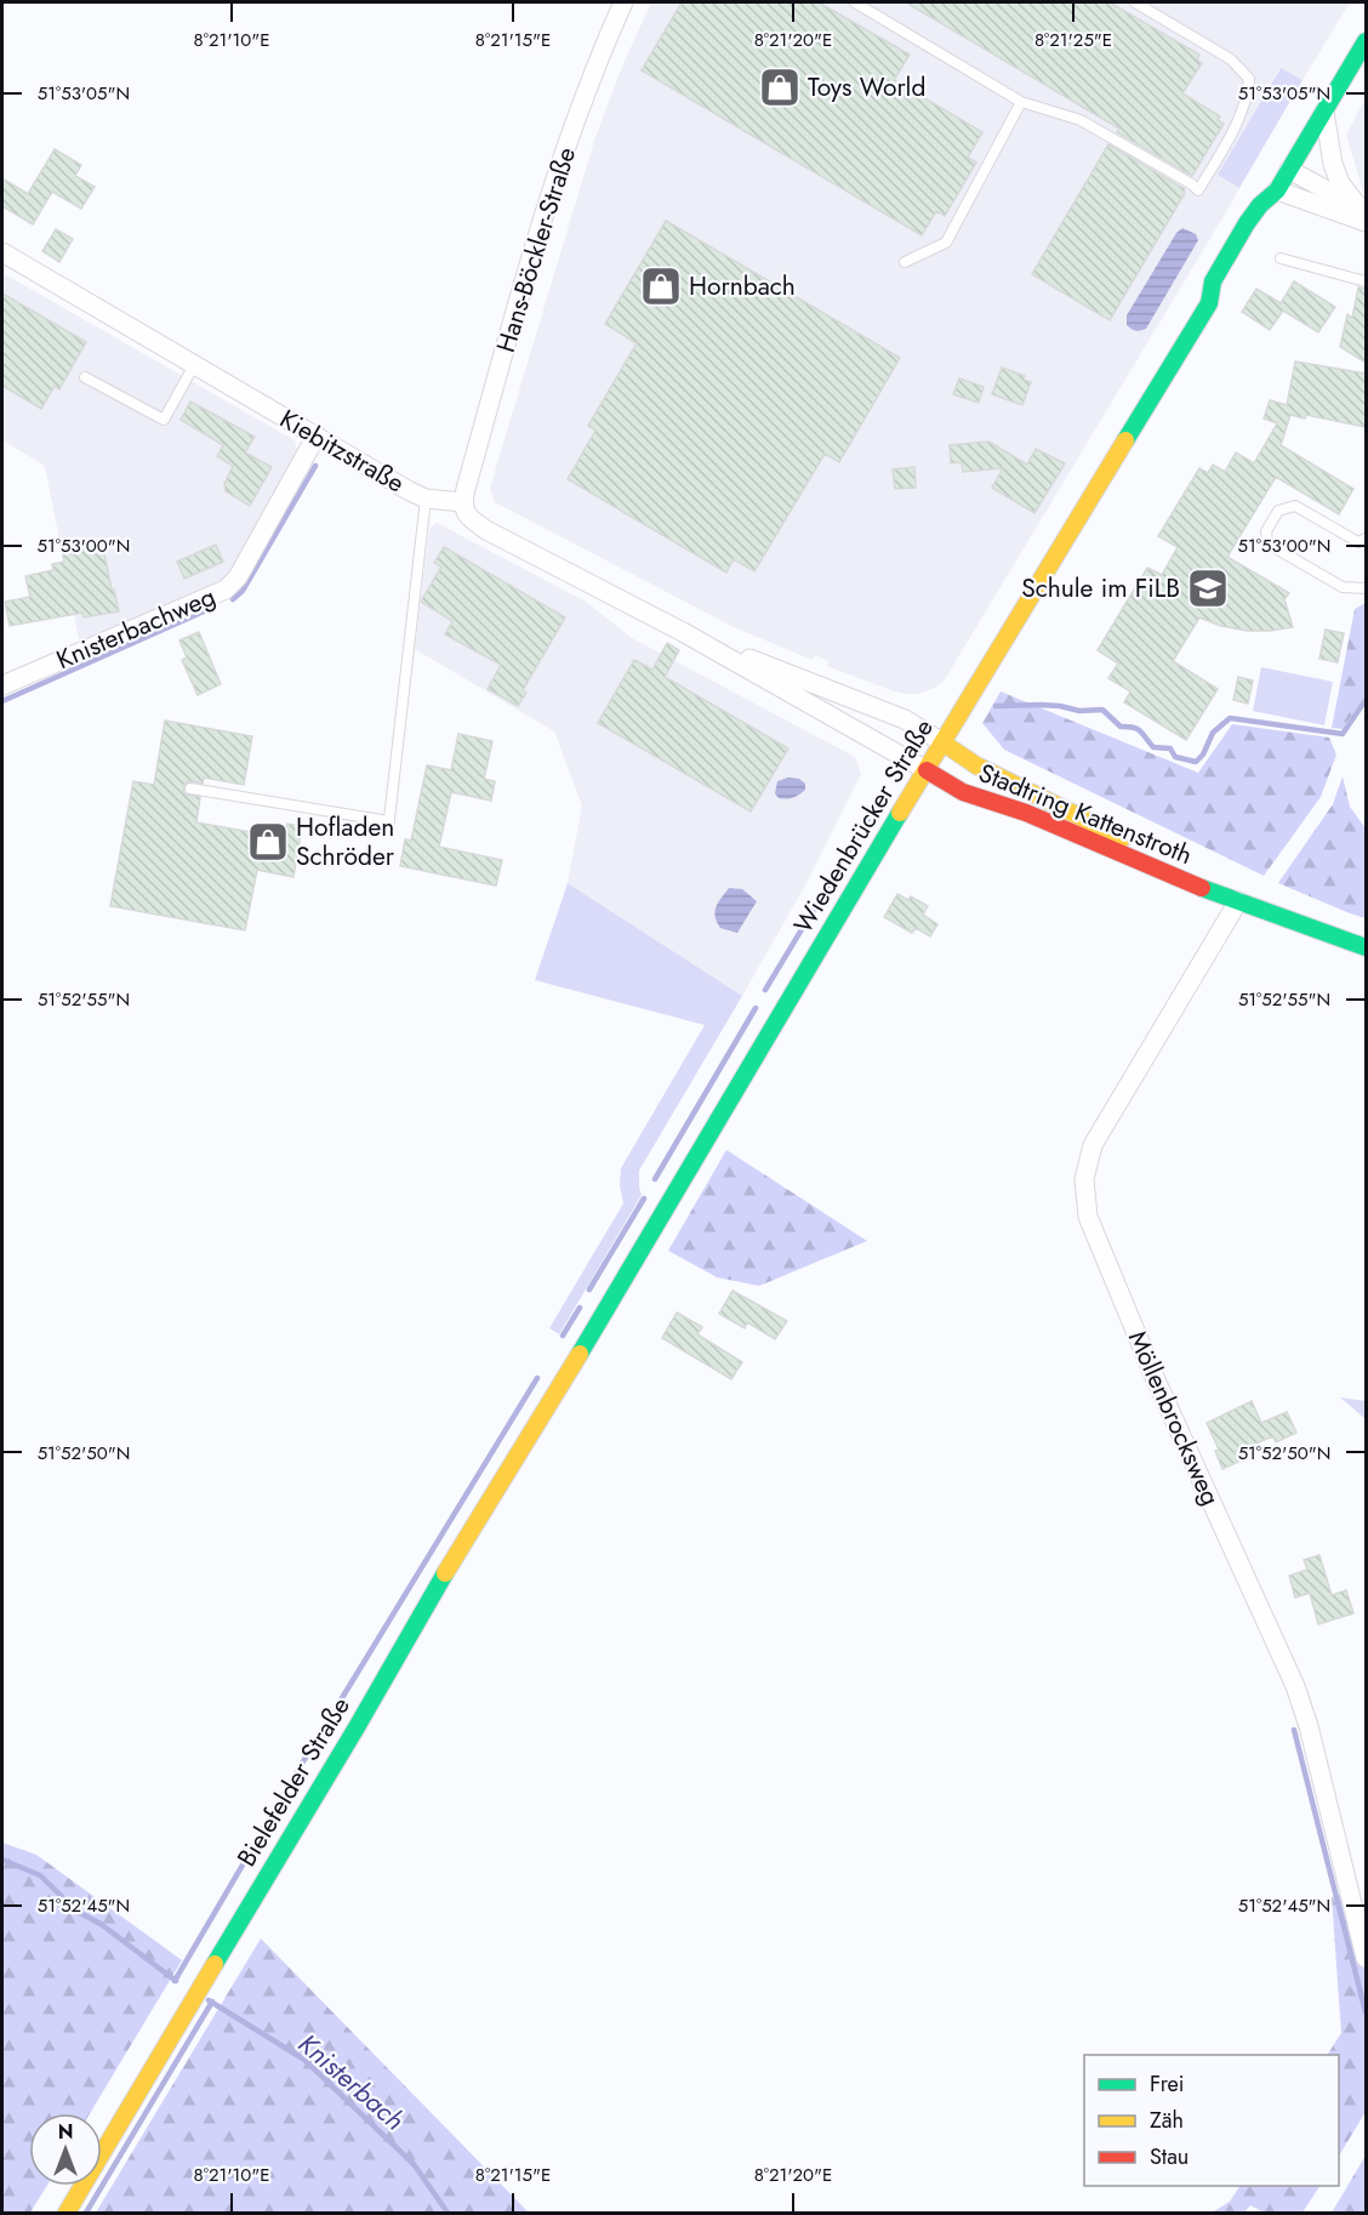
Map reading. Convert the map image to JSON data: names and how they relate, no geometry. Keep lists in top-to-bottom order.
{
  "streets": {
    "main road": ["Stadtring Kattenstroth", "Wiedenbrücker Straße", "Bielefelder Straße"],
    "street": [
      "Hans-Böckler-Straße",
      "Kiebitzstraße",
      "Knisterbachweg",
      "Möllenbrocksweg"
    ]
  },
  "crossings": [
    ["Hans-Böckler-Straße", "Kiebitzstraße"],
    ["Kiebitzstraße", "Knisterbachweg"],
    ["Stadtring Kattenstroth", "Wiedenbrücker Straße"],
    ["Stadtring Kattenstroth", "Möllenbrocksweg"],
    ["Wiedenbrücker Straße", "Bielefelder Straße"]
  ],
  "water": ["Knisterbach"],
  "places": {
    "shop": ["Toys World", "Hornbach", "Hofladen Schröder"],
    "school or university": ["Schule im FiLB"]
  },
  "legend": ["Frei", "Zäh", "Stau"],
  "north": "top",
  "coordinates": [
    "8°21'10\"E",
    "8°21'15\"E",
    "8°21'20\"E",
    "8°21'25\"E",
    "51°53'05\"N",
    "51°53'00\"N",
    "51°52'55\"N",
    "51°52'50\"N",
    "51°52'45\"N"
  ]
}
